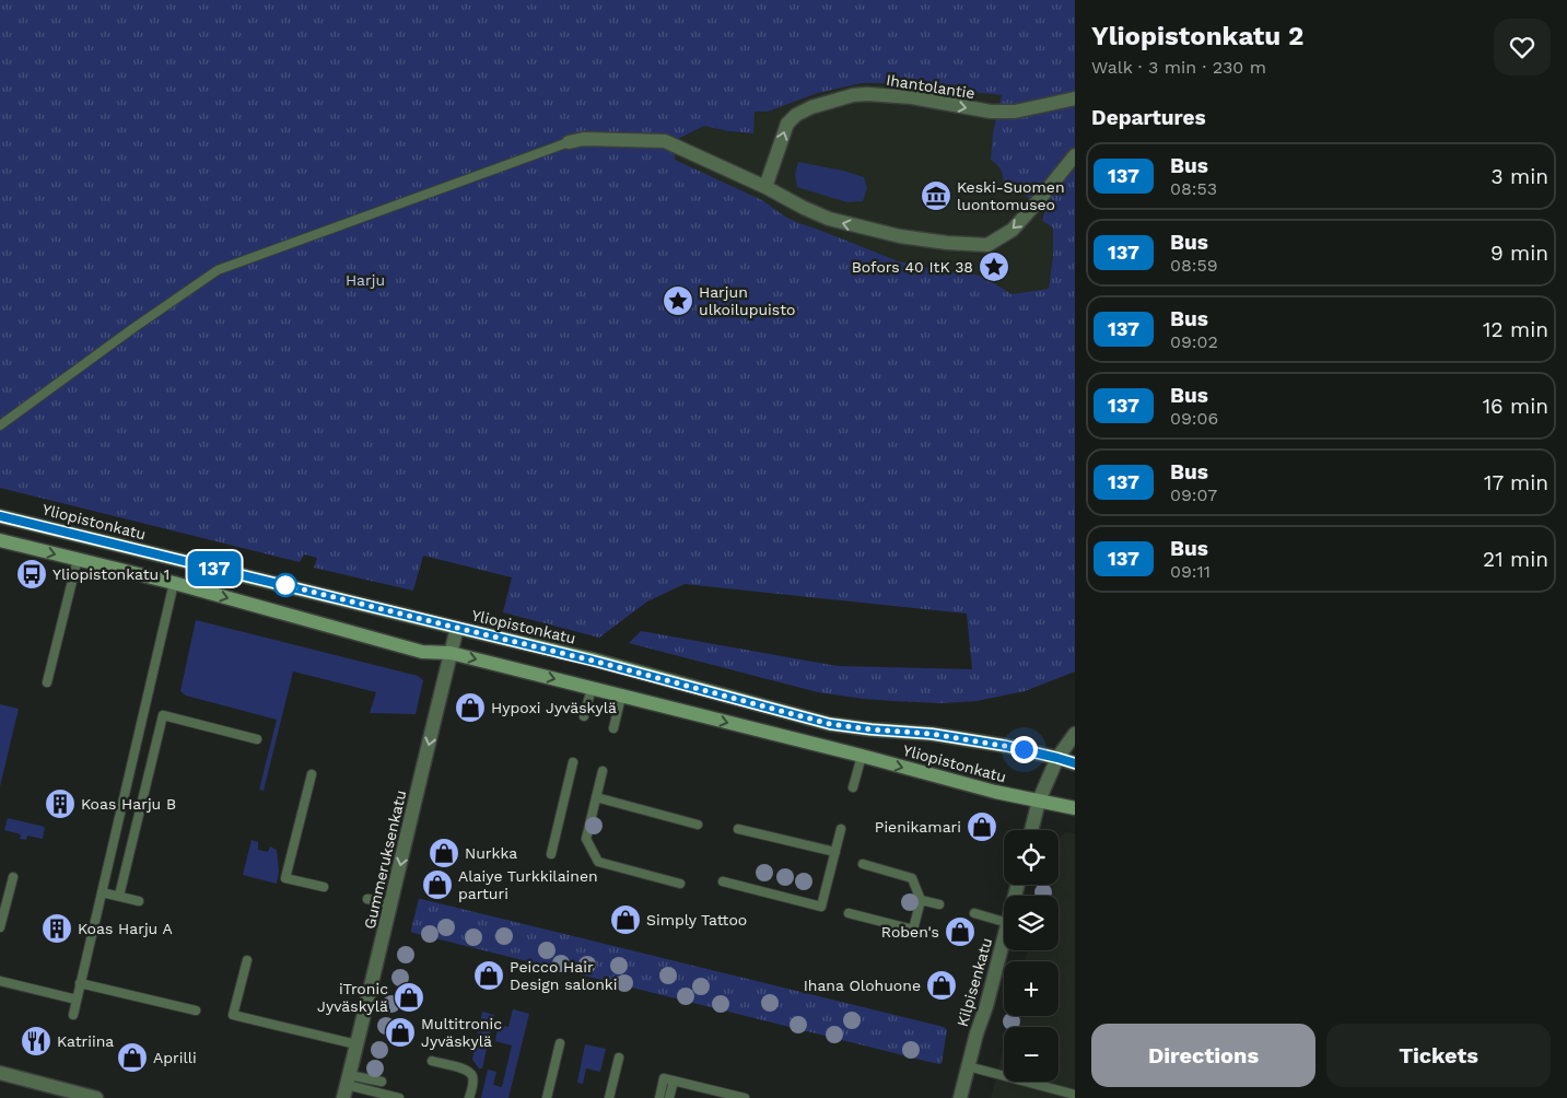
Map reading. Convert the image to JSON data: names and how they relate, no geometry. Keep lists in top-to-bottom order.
{
  "streets": {
    "main road": ["Yliopistonkatu"],
    "street": ["Ihantolantie", "Gummeruksenkatu", "Kilpisenkatu"]
  },
  "crossings": [
    ["Yliopistonkatu", "Gummeruksenkatu"]
  ],
  "one_way": ["Ihantolantie", "Gummeruksenkatu"],
  "parks": ["Harju"],
  "places": {
    "museum": ["Keski-Suomen luontomuseo"],
    "place": ["Bofors 40 ItK 38", "Harjun ulkoilupuisto"],
    "bus stop": ["Yliopistonkatu 1"],
    "shop": [
      "Hypoxi Jyväskylä",
      "Pienikamari",
      "Nurkka",
      "Alaiye Turkkilainen parturi",
      "Simply Tattoo",
      "Roben's",
      "Peicco Hair Design salonki",
      "Ihana Olohuone",
      "iTronic Jyväskylä",
      "Multitronic Jyväskylä",
      "Aprilli"
    ],
    "building": ["Koas Harju B", "Koas Harju A"],
    "restaurant": ["Katriina"]
  },
  "lines": ["bus line 137"],
  "page": {
    "on_map": "137",
    "heading": [
      ["Yliopistonkatu 2", "Walk · 3 min · 230 m"],
      "Departures"
    ],
    "list": [
      {
        "mark": "137",
        "name": "Bus",
        "note": "08:53",
        "value": "3 min"
      },
      {
        "mark": "137",
        "name": "Bus",
        "note": "08:59",
        "value": "9 min"
      },
      {
        "mark": "137",
        "name": "Bus",
        "note": "09:02",
        "value": "12 min"
      },
      {
        "mark": "137",
        "name": "Bus",
        "note": "09:06",
        "value": "16 min"
      },
      {
        "mark": "137",
        "name": "Bus",
        "note": "09:07",
        "value": "17 min"
      },
      {
        "mark": "137",
        "name": "Bus",
        "note": "09:11",
        "value": "21 min"
      }
    ],
    "map_buttons": ["+", "−"],
    "buttons": ["Directions", "Tickets"]
  }
}
